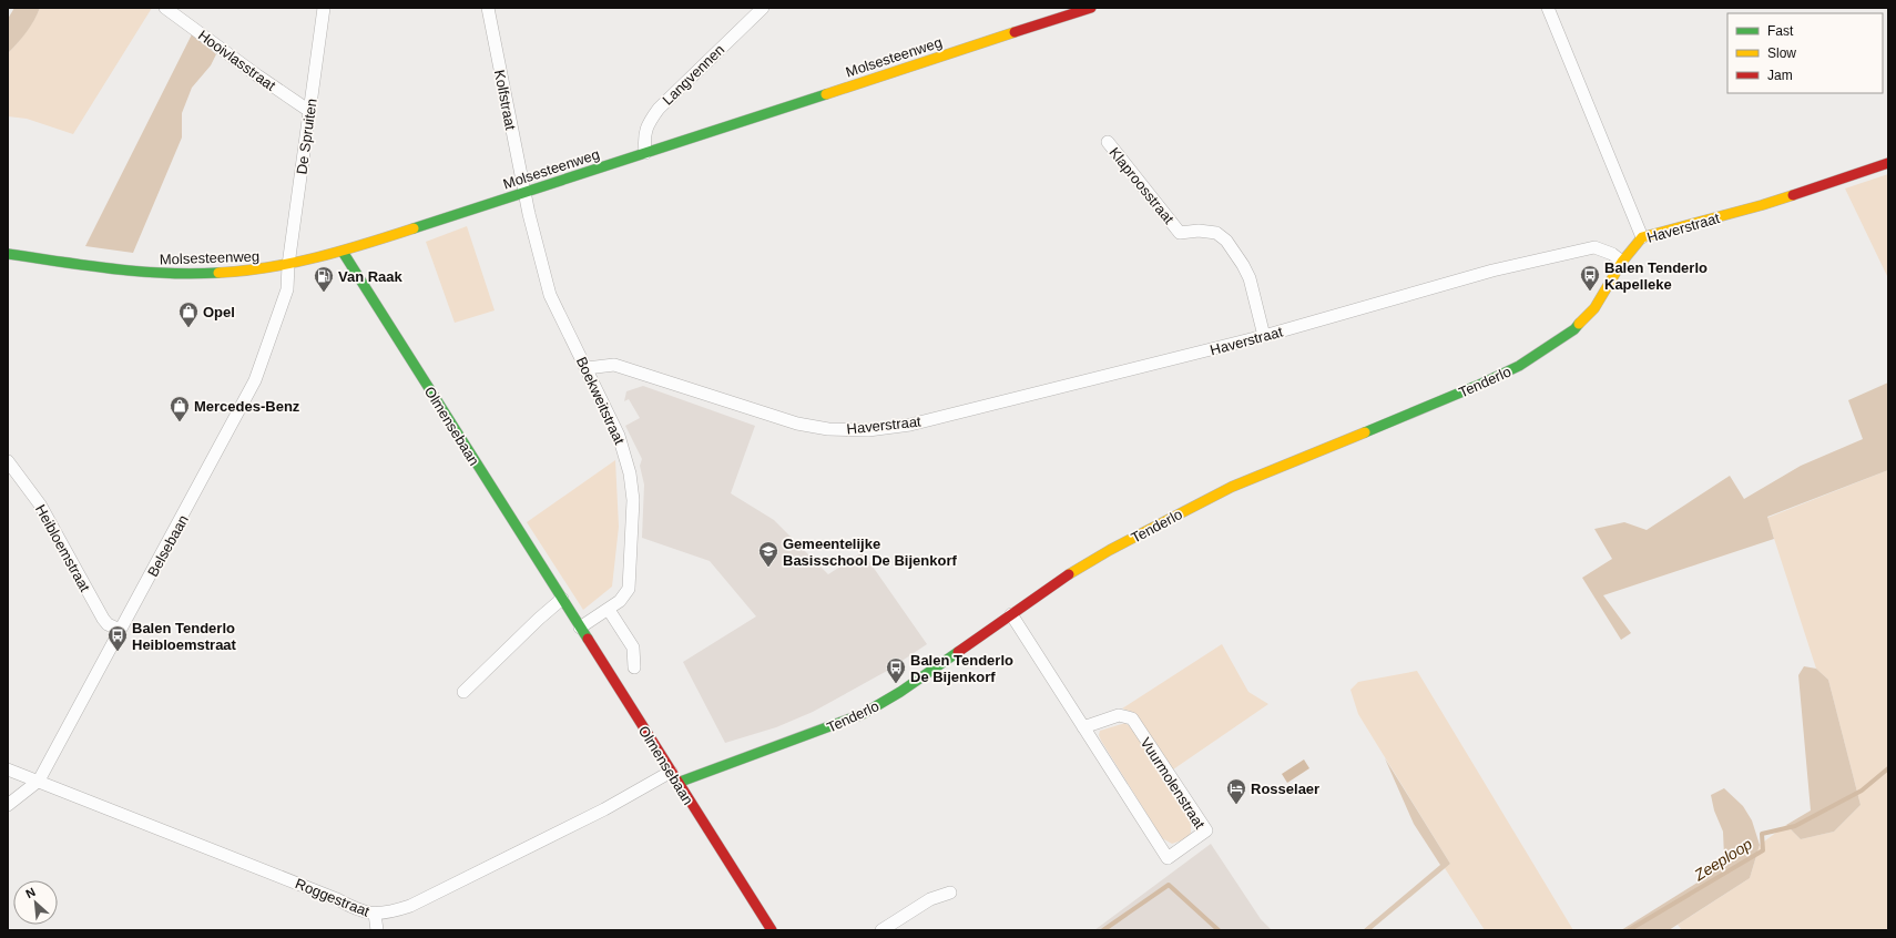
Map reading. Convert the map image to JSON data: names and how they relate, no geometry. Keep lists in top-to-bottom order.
{
  "streets": {
    "street": [
      "Molsesteenweg",
      "Hooivlasstraat",
      "Langvennen",
      "Kolfstraat",
      "De Spruiten",
      "Klaproosstraat",
      "Haverstraat",
      "Tenderlo",
      "Boekweitstraat",
      "Olmensebaan",
      "Belsebaan",
      "Heibloemstraat",
      "Vuurmolenstraat",
      "Roggestraat"
    ]
  },
  "crossings": [
    ["Molsesteenweg", "Langvennen"],
    ["Molsesteenweg", "Kolfstraat"],
    ["Molsesteenweg", "De Spruiten"],
    ["Molsesteenweg", "Boekweitstraat"],
    ["Molsesteenweg", "Olmensebaan"],
    ["Molsesteenweg", "Belsebaan"],
    ["Hooivlasstraat", "De Spruiten"],
    ["Kolfstraat", "Boekweitstraat"],
    ["De Spruiten", "Belsebaan"],
    ["Klaproosstraat", "Haverstraat"],
    ["Haverstraat", "Tenderlo"],
    ["Haverstraat", "Boekweitstraat"],
    ["Tenderlo", "Olmensebaan"],
    ["Tenderlo", "Vuurmolenstraat"],
    ["Tenderlo", "Roggestraat"],
    ["Boekweitstraat", "Olmensebaan"],
    ["Olmensebaan", "Roggestraat"],
    ["Belsebaan", "Heibloemstraat"],
    ["Belsebaan", "Roggestraat"]
  ],
  "water": ["Zeeploop"],
  "places": {
    "bus stop": ["Balen Tenderlo Kapelleke", "Balen Tenderlo Heibloemstraat", "Balen Tenderlo De Bijenkorf"],
    "fuel station": ["Van Raak"],
    "shop": ["Opel", "Mercedes-Benz"],
    "school or university": ["Gemeentelijke Basisschool De Bijenkorf"],
    "hotel": ["Rosselaer"]
  },
  "legend": ["Fast", "Slow", "Jam"],
  "north": "top left"
}
